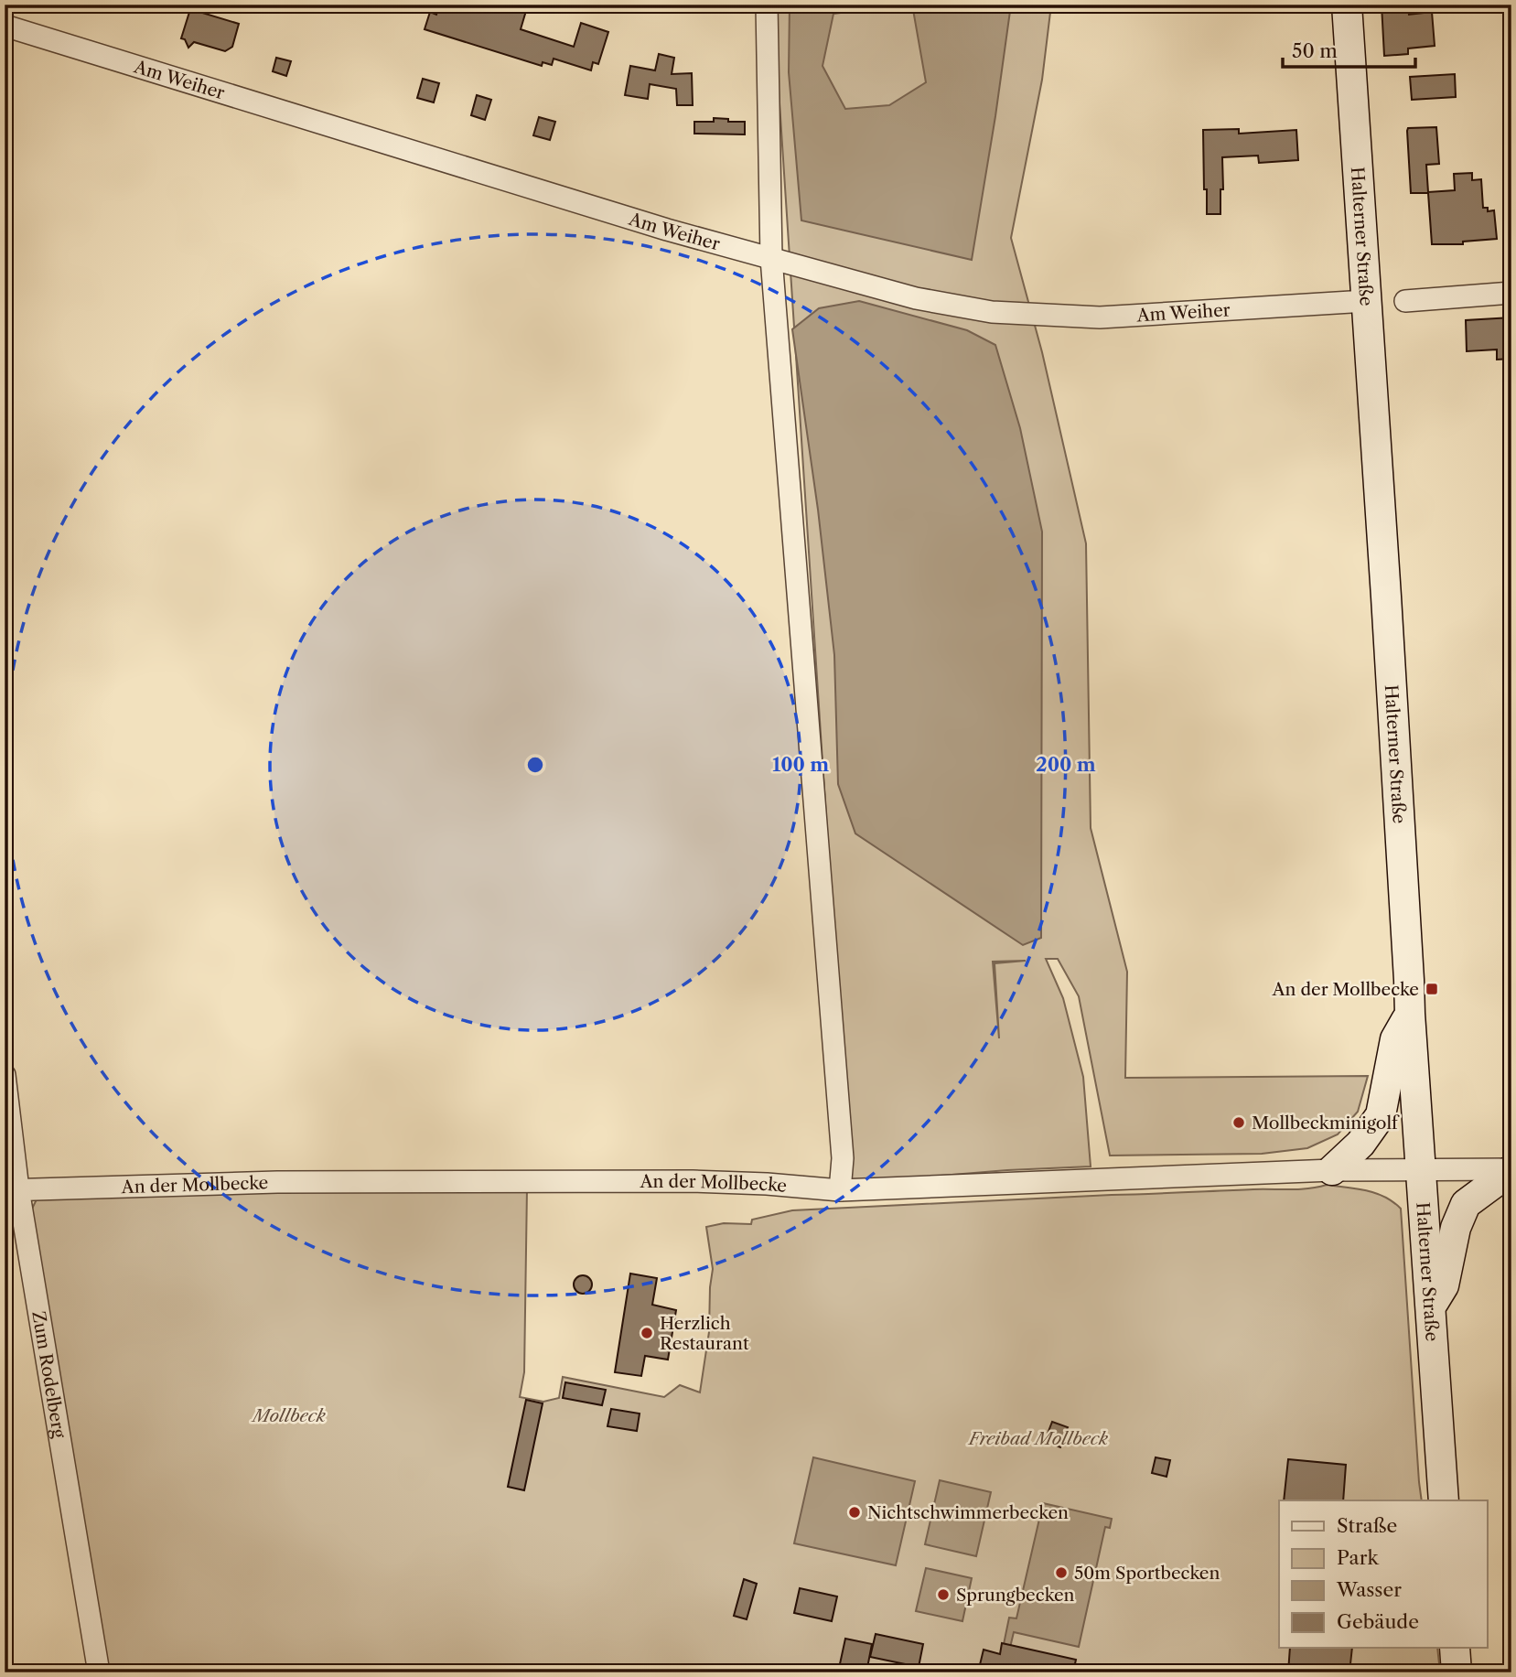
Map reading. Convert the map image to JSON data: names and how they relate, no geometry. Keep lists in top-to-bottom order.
{
  "streets": {
    "main road": ["Halterner Straße"],
    "street": ["Am Weiher", "An der Mollbecke", "Zum Rodelberg"]
  },
  "crossings": [
    ["Am Weiher", "Halterner Straße"],
    ["Halterner Straße", "An der Mollbecke"],
    ["An der Mollbecke", "Zum Rodelberg"]
  ],
  "parks": ["Mollbeck", "Freibad Mollbeck"],
  "places": {
    "transit": ["An der Mollbecke"],
    "other": [
      "Mollbeckminigolf",
      "Herzlich Restaurant",
      "Nichtschwimmerbecken",
      "50m Sportbecken",
      "Sprungbecken"
    ]
  },
  "legend": [
    "Straße",
    "Park",
    "Wasser",
    "Gebäude"
  ],
  "scale_bar": "50 m",
  "rings": ["100 m", "200 m"]
}
